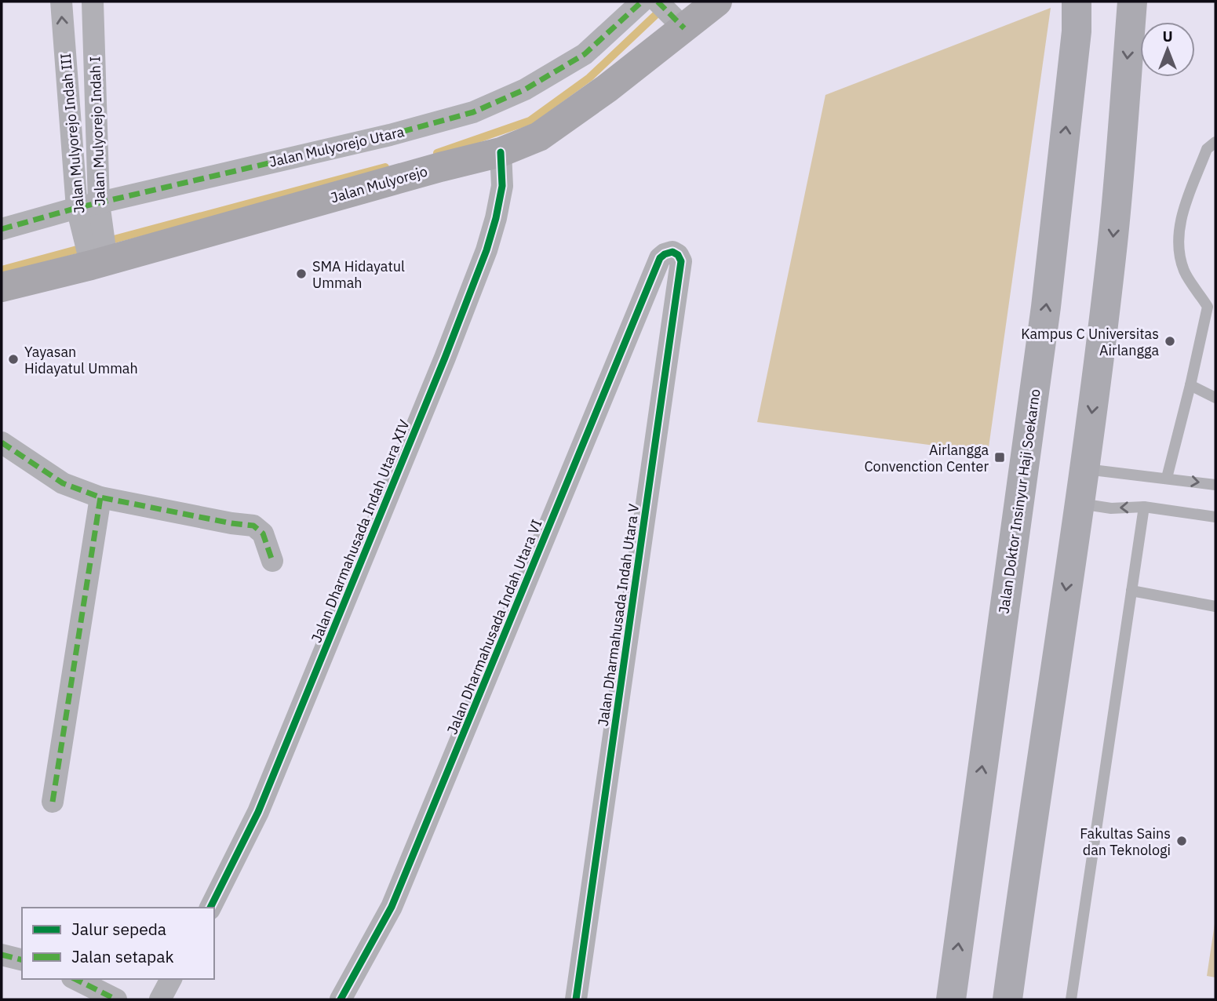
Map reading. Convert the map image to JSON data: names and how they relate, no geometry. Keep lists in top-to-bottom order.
{
  "streets": {
    "main road": ["Jalan Mulyorejo", "Jalan Doktor Insinyur Haji Soekarno"],
    "street": [
      "Jalan Mulyorejo Indah I",
      "Jalan Mulyorejo Indah III",
      "Jalan Mulyorejo Utara",
      "Jalan Dharmahusada Indah Utara XIV",
      "Jalan Dharmahusada Indah Utara V",
      "Jalan Dharmahusada Indah Utara VI"
    ]
  },
  "crossings": [
    ["Jalan Mulyorejo Indah I", "Jalan Mulyorejo Indah III"],
    ["Jalan Mulyorejo Indah I", "Jalan Mulyorejo Utara"],
    ["Jalan Mulyorejo Indah III", "Jalan Mulyorejo Utara"],
    ["Jalan Mulyorejo Indah III", "Jalan Mulyorejo"],
    ["Jalan Mulyorejo", "Jalan Dharmahusada Indah Utara XIV"],
    ["Jalan Dharmahusada Indah Utara V", "Jalan Dharmahusada Indah Utara VI"]
  ],
  "one_way": ["Jalan Mulyorejo Indah III"],
  "places": {
    "other": [
      "SMA Hidayatul Ummah",
      "Kampus C Universitas Airlangga",
      "Yayasan Hidayatul Ummah",
      "Fakultas Sains dan Teknologi"
    ],
    "transit": ["Airlangga Convenction Center"]
  },
  "legend": ["Jalur sepeda", "Jalan setapak"],
  "north": "top"
}
